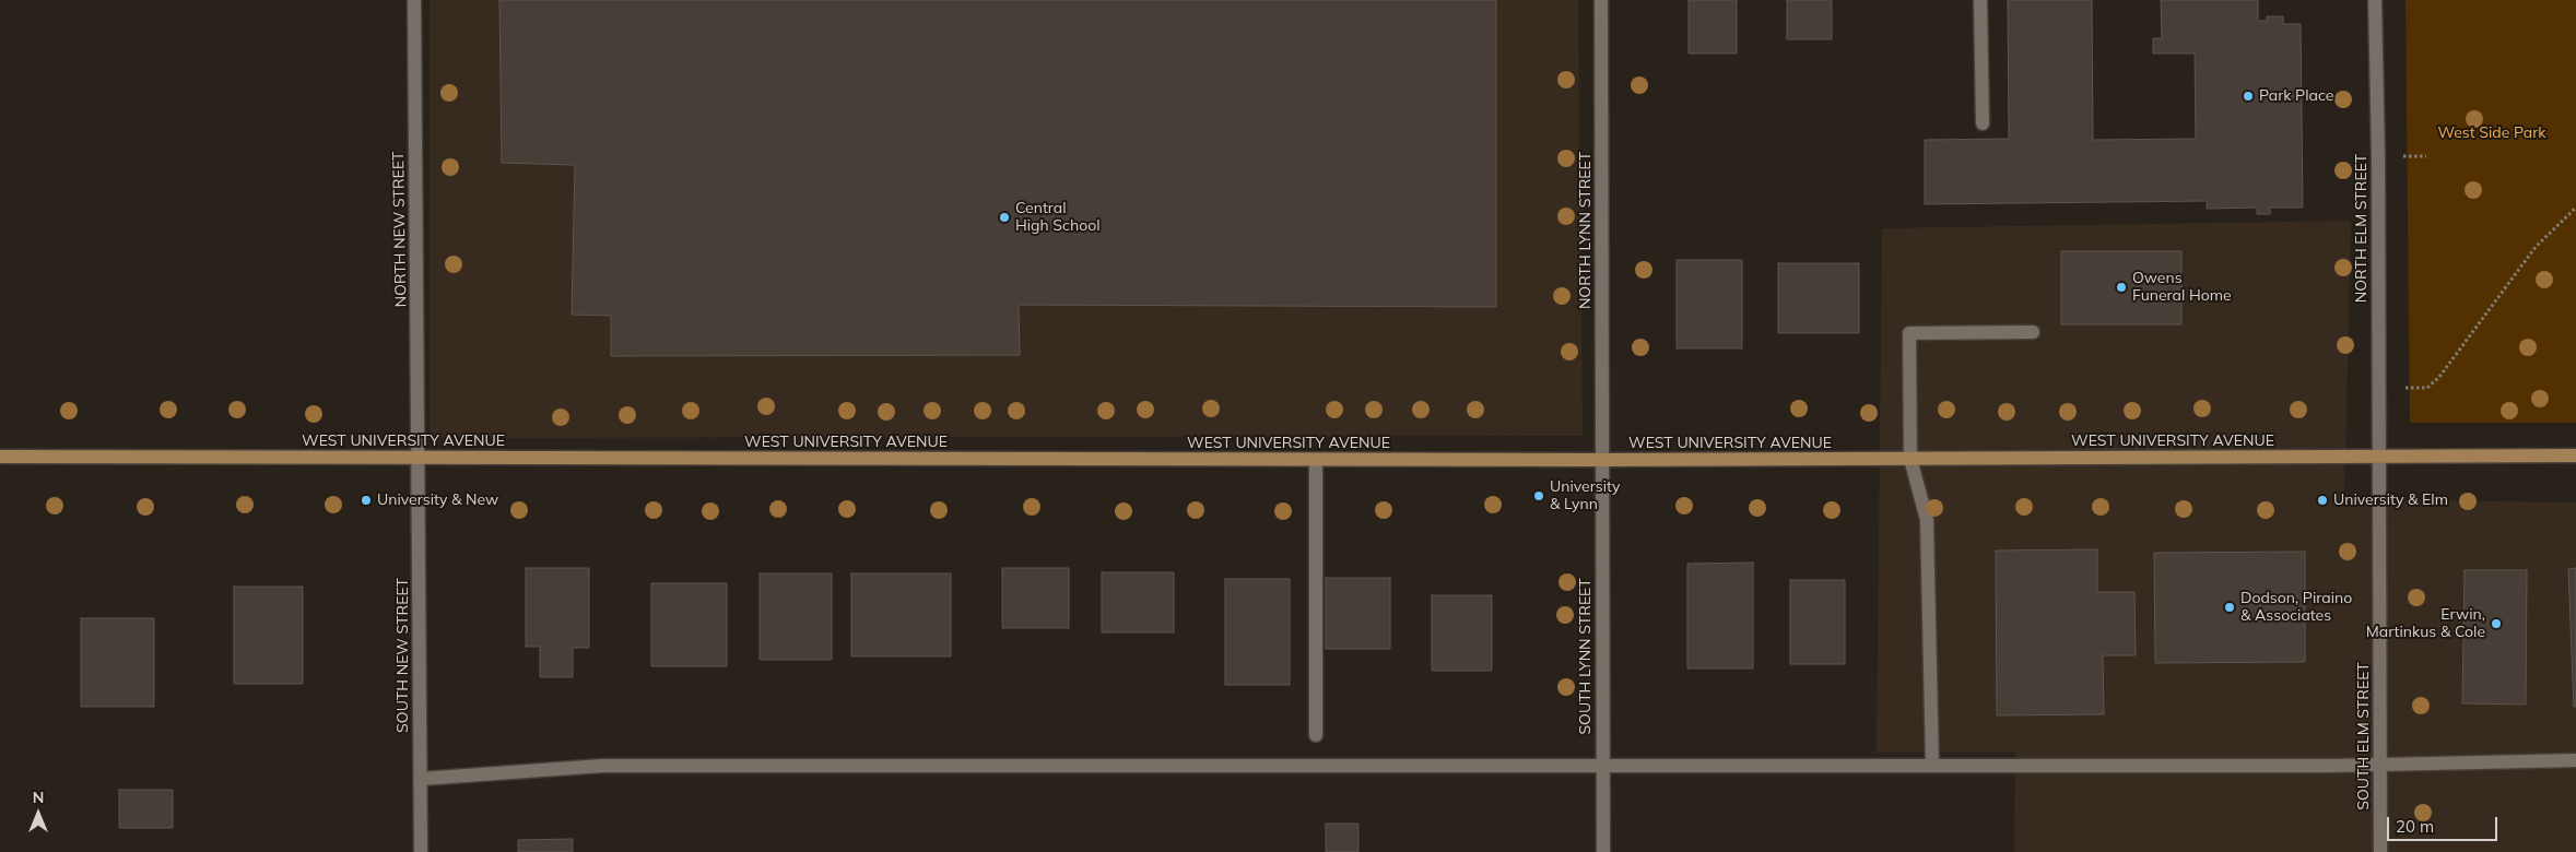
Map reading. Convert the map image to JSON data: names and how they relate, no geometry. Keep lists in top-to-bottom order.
{
  "streets": {
    "main road": ["WEST UNIVERSITY AVENUE"],
    "street": [
      "NORTH ELM STREET",
      "NORTH NEW STREET",
      "NORTH LYNN STREET",
      "SOUTH NEW STREET",
      "SOUTH LYNN STREET",
      "SOUTH ELM STREET"
    ]
  },
  "crossings": [
    ["NORTH ELM STREET", "WEST UNIVERSITY AVENUE"],
    ["NORTH ELM STREET", "SOUTH ELM STREET"],
    ["NORTH NEW STREET", "WEST UNIVERSITY AVENUE"],
    ["NORTH NEW STREET", "SOUTH NEW STREET"],
    ["NORTH LYNN STREET", "WEST UNIVERSITY AVENUE"],
    ["NORTH LYNN STREET", "SOUTH LYNN STREET"],
    ["WEST UNIVERSITY AVENUE", "SOUTH NEW STREET"],
    ["WEST UNIVERSITY AVENUE", "SOUTH LYNN STREET"],
    ["WEST UNIVERSITY AVENUE", "SOUTH ELM STREET"]
  ],
  "parks": ["West Side Park"],
  "places": [
    "Park Place",
    "Central High School",
    "Owens Funeral Home",
    "University & Lynn",
    "University & New",
    "University & Elm",
    "Dodson, Piraino & Associates",
    "Erwin, Martinkus & Cole"
  ],
  "scale_bar": "20 m",
  "north": "top"
}
